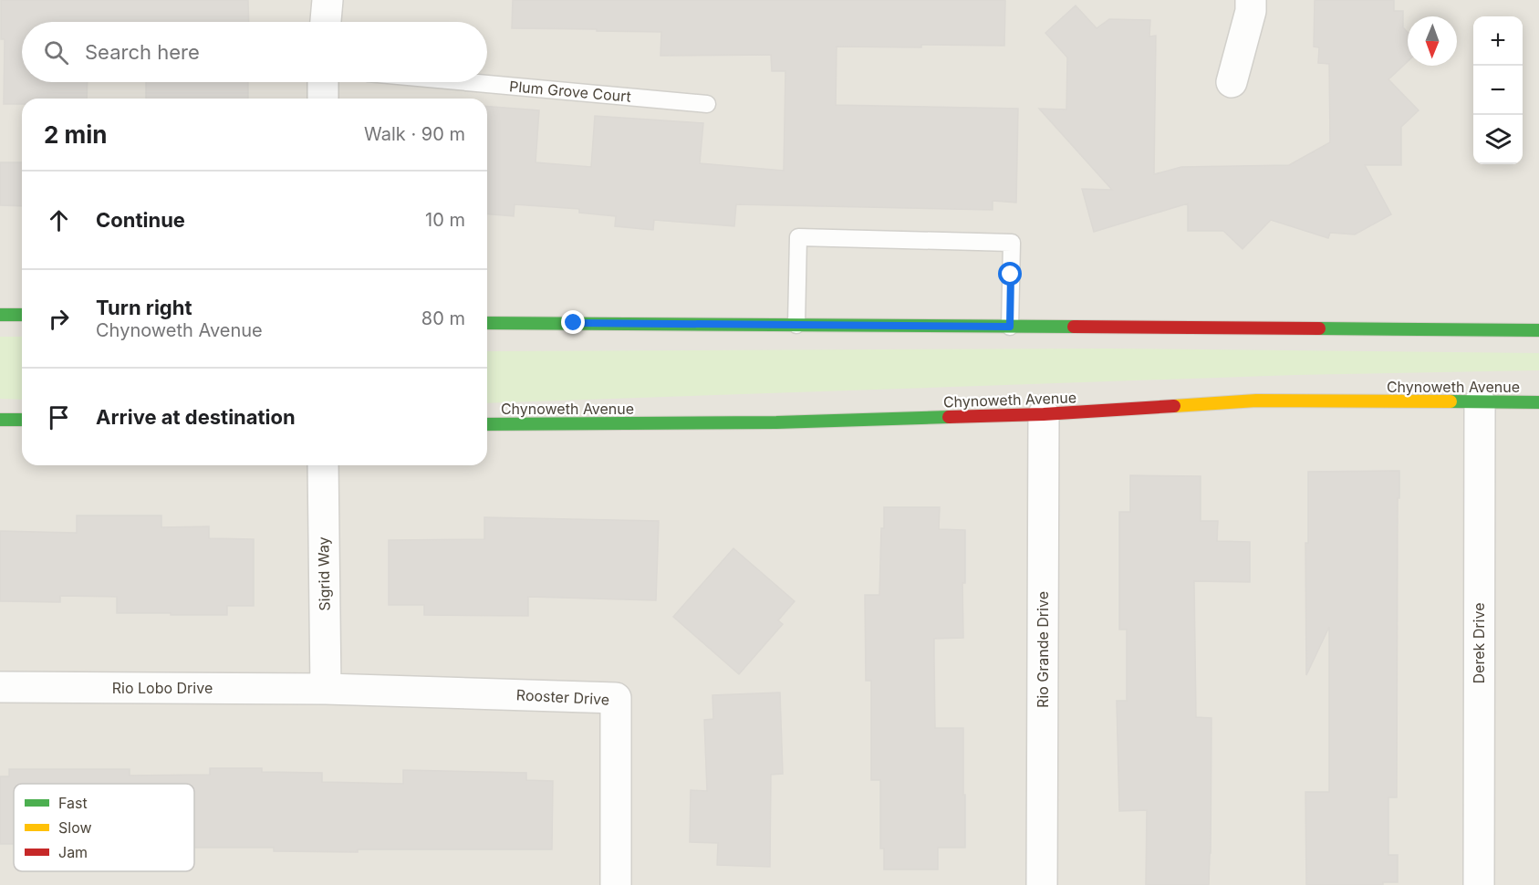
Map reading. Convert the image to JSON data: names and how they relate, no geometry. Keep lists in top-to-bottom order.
{
  "streets": {
    "street": [
      "Chynoweth Avenue",
      "Sigrid Way",
      "Derek Drive",
      "Rio Grande Drive",
      "Rio Lobo Drive",
      "Rooster Drive"
    ],
    "lane": ["Plum Grove Court"]
  },
  "crossings": [
    ["Chynoweth Avenue", "Derek Drive"],
    ["Chynoweth Avenue", "Rio Grande Drive"],
    ["Sigrid Way", "Rio Lobo Drive"],
    ["Sigrid Way", "Rooster Drive"],
    ["Rio Lobo Drive", "Rooster Drive"]
  ],
  "legend": ["Fast", "Slow", "Jam"],
  "north": "bottom",
  "page": {
    "map_buttons": ["+", "−"],
    "search": "Search here",
    "heading": ["2 min", "Walk · 90 m"],
    "list": [
      ["Continue", "10 m"],
      ["Turn right", "Chynoweth Avenue", "80 m"],
      "Arrive at destination"
    ]
  }
}
